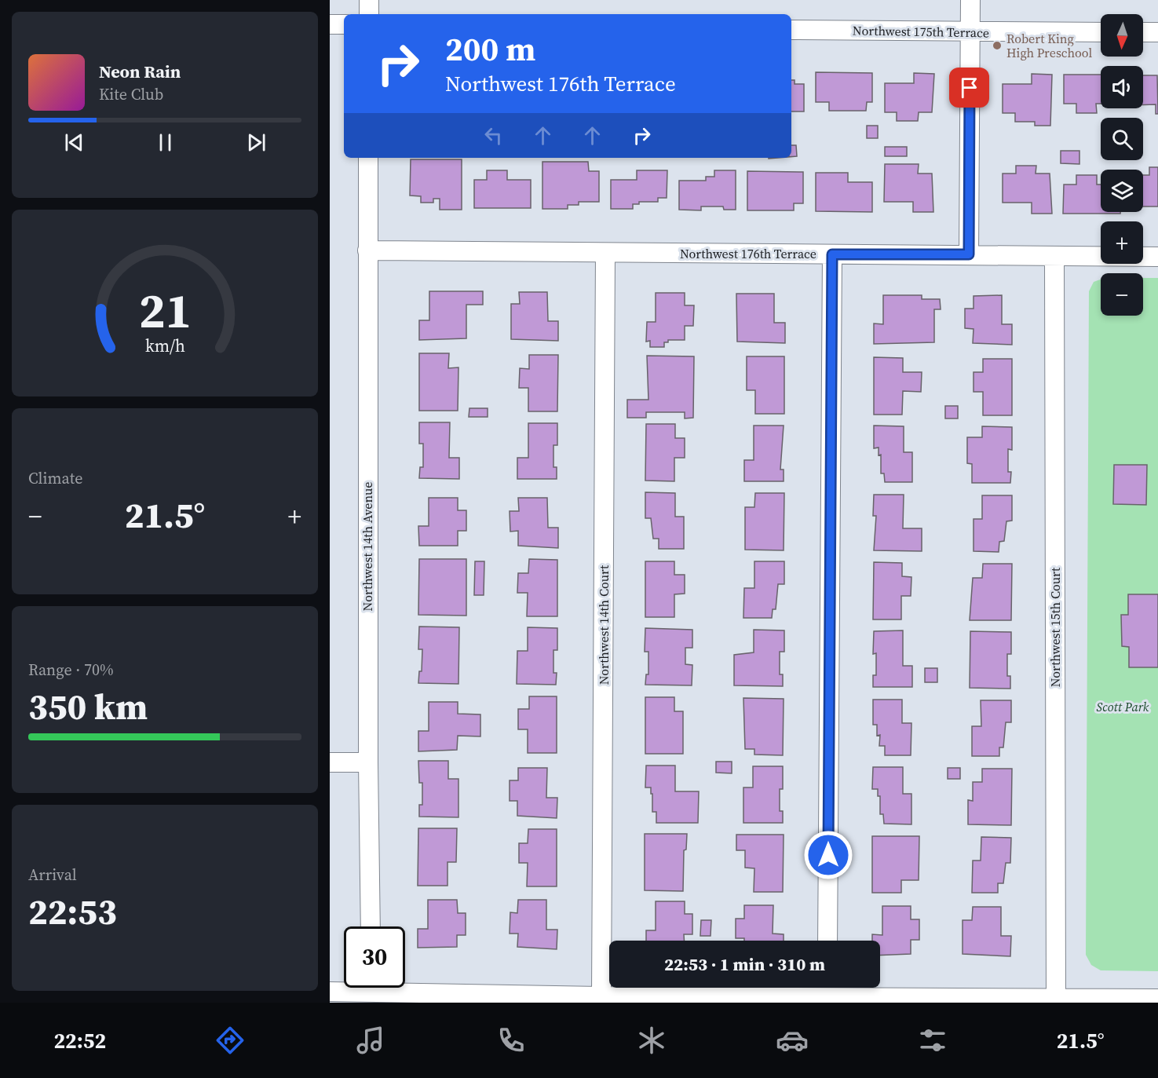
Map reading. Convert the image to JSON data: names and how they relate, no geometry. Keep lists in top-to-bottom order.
{
  "streets": {
    "street": [
      "Northwest 175th Terrace",
      "Northwest 176th Terrace",
      "Northwest 14th Avenue",
      "Northwest 14th Court",
      "Northwest 15th Court"
    ]
  },
  "crossings": [
    ["Northwest 176th Terrace", "Northwest 14th Avenue"],
    ["Northwest 176th Terrace", "Northwest 14th Court"],
    ["Northwest 176th Terrace", "Northwest 15th Court"]
  ],
  "parks": ["Scott Park"],
  "places": ["Robert King High Preschool"],
  "north": "bottom",
  "page": {
    "map_buttons": ["+", "−"],
    "turn": ["200 m", "Northwest 176th Terrace"],
    "song": ["Neon Rain", "Kite Club"],
    "tile": [
      "Climate",
      ["Range · 70%", "350 km"],
      ["Arrival", "22:53"]
    ],
    "heat": ["−", "21.5°", "+"],
    "limit": "30",
    "trip": "22:53 · 1 min · 310 m",
    "tabs": ["22:52", "21.5°"],
    "gauge": ["21", "km/h"]
  }
}
